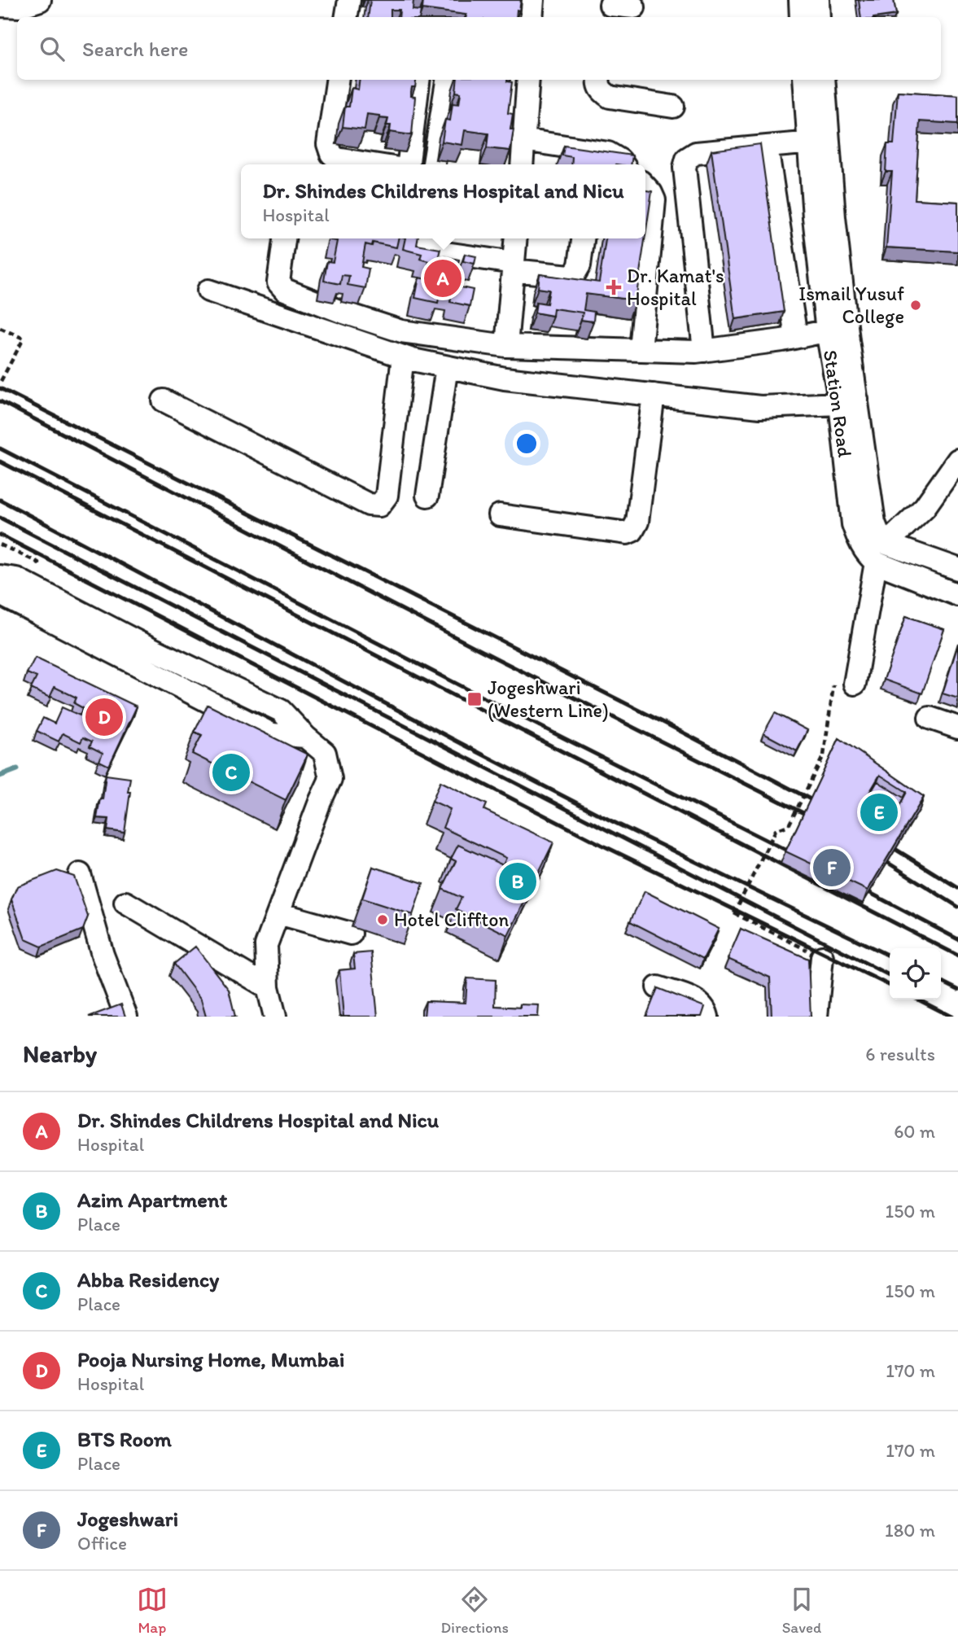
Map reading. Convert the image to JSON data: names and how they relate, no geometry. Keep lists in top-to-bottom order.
{
  "streets": {
    "street": ["Station Road"]
  },
  "places": {
    "health": ["Dr. Kamat's Hospital"],
    "other": ["Ismail Yusuf College", "Hotel Cliffton"],
    "transit": ["Jogeshwari (Western Line)"]
  },
  "page": {
    "search": "Search here",
    "popup": ["Dr. Shindes Childrens Hospital and Nicu", "Hospital"],
    "pins": [
      "A",
      "D",
      "C",
      "E",
      "F",
      "B"
    ],
    "heading": ["Nearby", "6 results"],
    "list": [
      {
        "mark": "A",
        "name": "Dr. Shindes Childrens Hospital and Nicu",
        "note": "Hospital",
        "value": "60 m"
      },
      {
        "mark": "B",
        "name": "Azim Apartment",
        "note": "Place",
        "value": "150 m"
      },
      {
        "mark": "C",
        "name": "Abba Residency",
        "note": "Place",
        "value": "150 m"
      },
      {
        "mark": "D",
        "name": "Pooja Nursing Home, Mumbai",
        "note": "Hospital",
        "value": "170 m"
      },
      {
        "mark": "E",
        "name": "BTS Room",
        "note": "Place",
        "value": "170 m"
      },
      {
        "mark": "F",
        "name": "Jogeshwari",
        "note": "Office",
        "value": "180 m"
      }
    ],
    "nav": ["Map", "Directions", "Saved"]
  }
}
